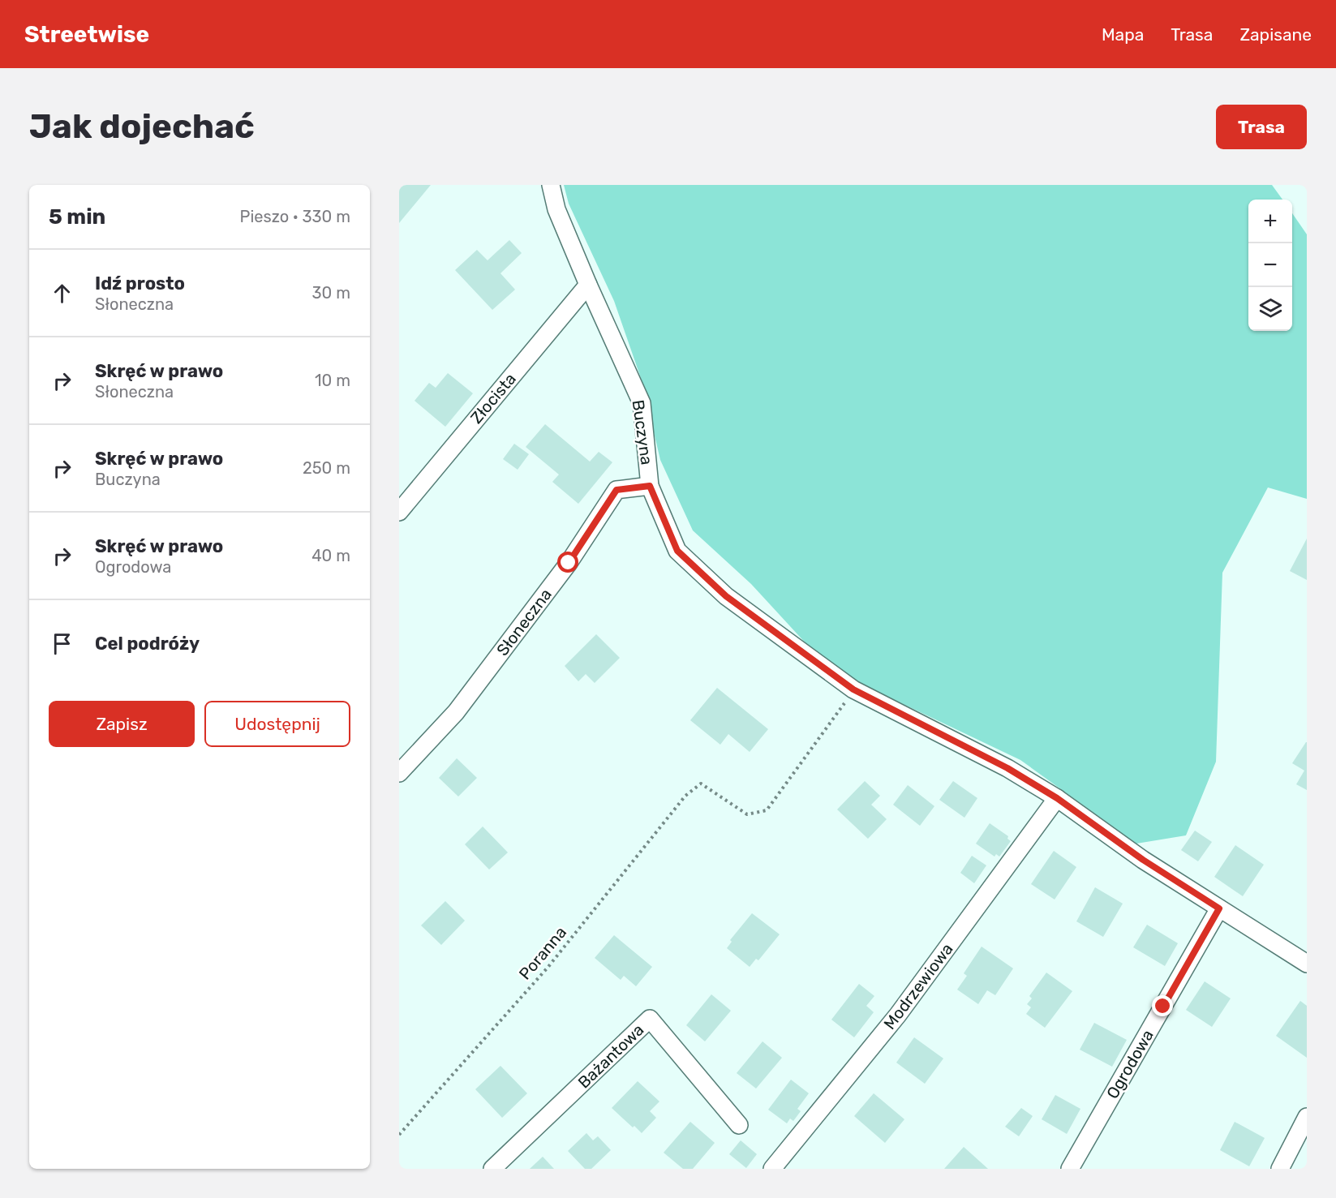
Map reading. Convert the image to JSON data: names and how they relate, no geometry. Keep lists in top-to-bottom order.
{
  "streets": {
    "street": [
      "Złocista",
      "Buczyna",
      "Słoneczna",
      "Modrzewiowa",
      "Bażantowa",
      "Ogrodowa"
    ],
    "path": ["Poranna"]
  },
  "crossings": [
    ["Złocista", "Buczyna"],
    ["Buczyna", "Słoneczna"],
    ["Buczyna", "Poranna"],
    ["Buczyna", "Modrzewiowa"],
    ["Buczyna", "Ogrodowa"]
  ],
  "page": {
    "header": "Streetwise",
    "nav": ["Mapa", "Trasa", "Zapisane"],
    "buttons": [
      "Trasa",
      ["Zapisz", "Udostępnij"]
    ],
    "title": "Jak dojechać",
    "heading": ["5 min", "Pieszo · 330 m"],
    "map_buttons": ["+", "−"],
    "list": [
      ["Idź prosto", "Słoneczna", "30 m"],
      ["Skręć w prawo", "Słoneczna", "10 m"],
      ["Skręć w prawo", "Buczyna", "250 m"],
      ["Skręć w prawo", "Ogrodowa", "40 m"],
      "Cel podróży"
    ]
  }
}
